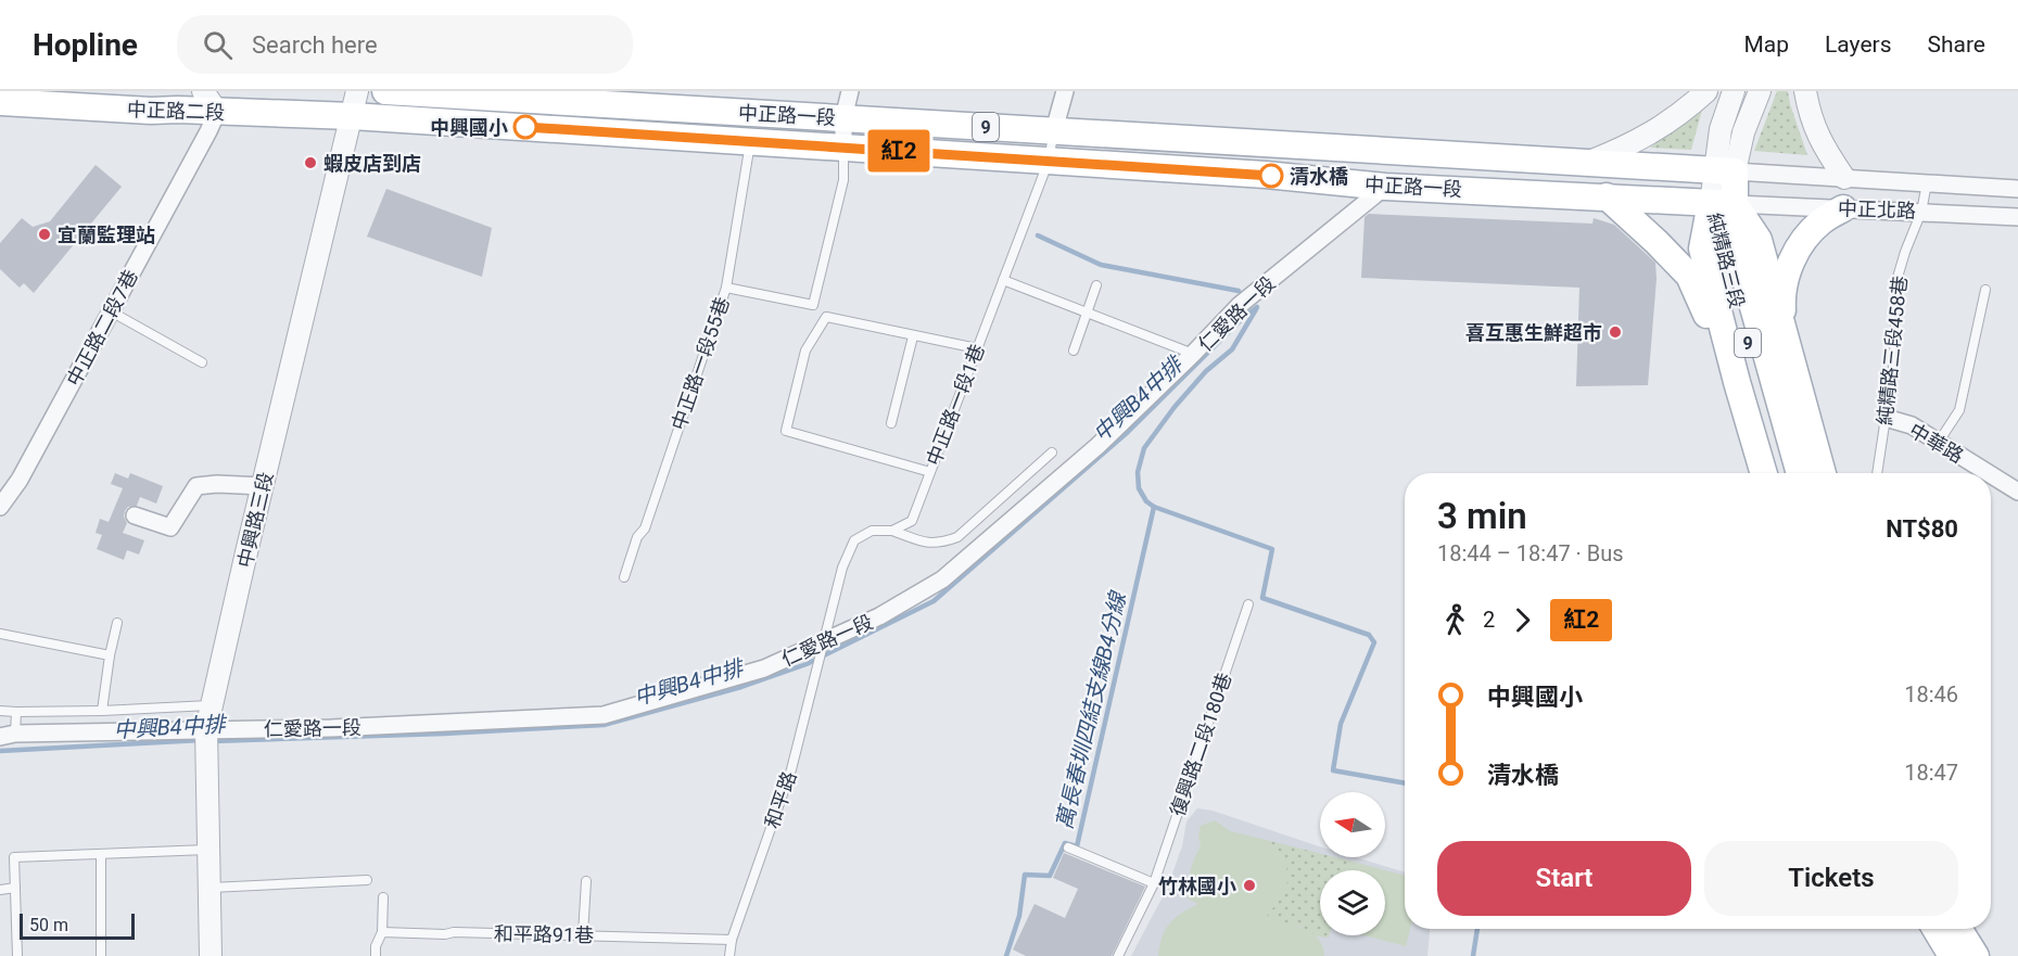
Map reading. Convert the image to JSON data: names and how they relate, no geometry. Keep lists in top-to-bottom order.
{
  "streets": {
    "main road": [
      "中正路二段",
      "中正路一段",
      "9",
      "純精路三段"
    ],
    "street": [
      "中正北路",
      "仁愛路一段",
      "中正路二段7巷",
      "中華路",
      "中興路三段"
    ],
    "lane": [
      "純精路三段458巷",
      "中正路一段55巷",
      "中正路一段1巷",
      "復興路二段180巷",
      "和平路",
      "和平路91巷"
    ]
  },
  "crossings": [
    ["中正路二段", "中正路一段"],
    ["中正路二段", "中正路二段7巷"],
    ["中正路二段", "中興路三段"],
    ["中正路一段", "中正北路"],
    ["中正路一段", "純精路三段"],
    ["中正路一段", "仁愛路一段"],
    ["中正路一段", "中正路一段55巷"],
    ["中正路一段", "中正路一段1巷"],
    ["中正路一段", "中興路三段"],
    ["中正北路", "純精路三段"],
    ["中正北路", "純精路三段458巷"],
    ["仁愛路一段", "中正路一段1巷"],
    ["仁愛路一段", "中興路三段"],
    ["仁愛路一段", "和平路"],
    ["純精路三段458巷", "中華路"],
    ["中正路一段1巷", "和平路"],
    ["和平路", "和平路91巷"]
  ],
  "water": ["中興B4中排", "萬長春圳四結支線B4分線"],
  "places": [
    "中興國小",
    "蝦皮店到店",
    "清水橋",
    "宜蘭監理站",
    "喜互惠生鮮超市",
    "竹林國小"
  ],
  "lines": ["bus line 紅2"],
  "scale_bar": "50 m",
  "north": "left",
  "page": {
    "header": "Hopline",
    "search": "Search here",
    "nav": ["Map", "Layers", "Share"],
    "on_map": "紅2",
    "heading": ["3 min", "18:44 – 18:47 · Bus", "NT$80"],
    "legs": ["2", "紅2"],
    "list": [
      {
        "name": "中興國小",
        "value": "18:46"
      },
      {
        "name": "清水橋",
        "value": "18:47"
      }
    ],
    "buttons": ["Start", "Tickets"],
    "scale": "50 m"
  }
}
